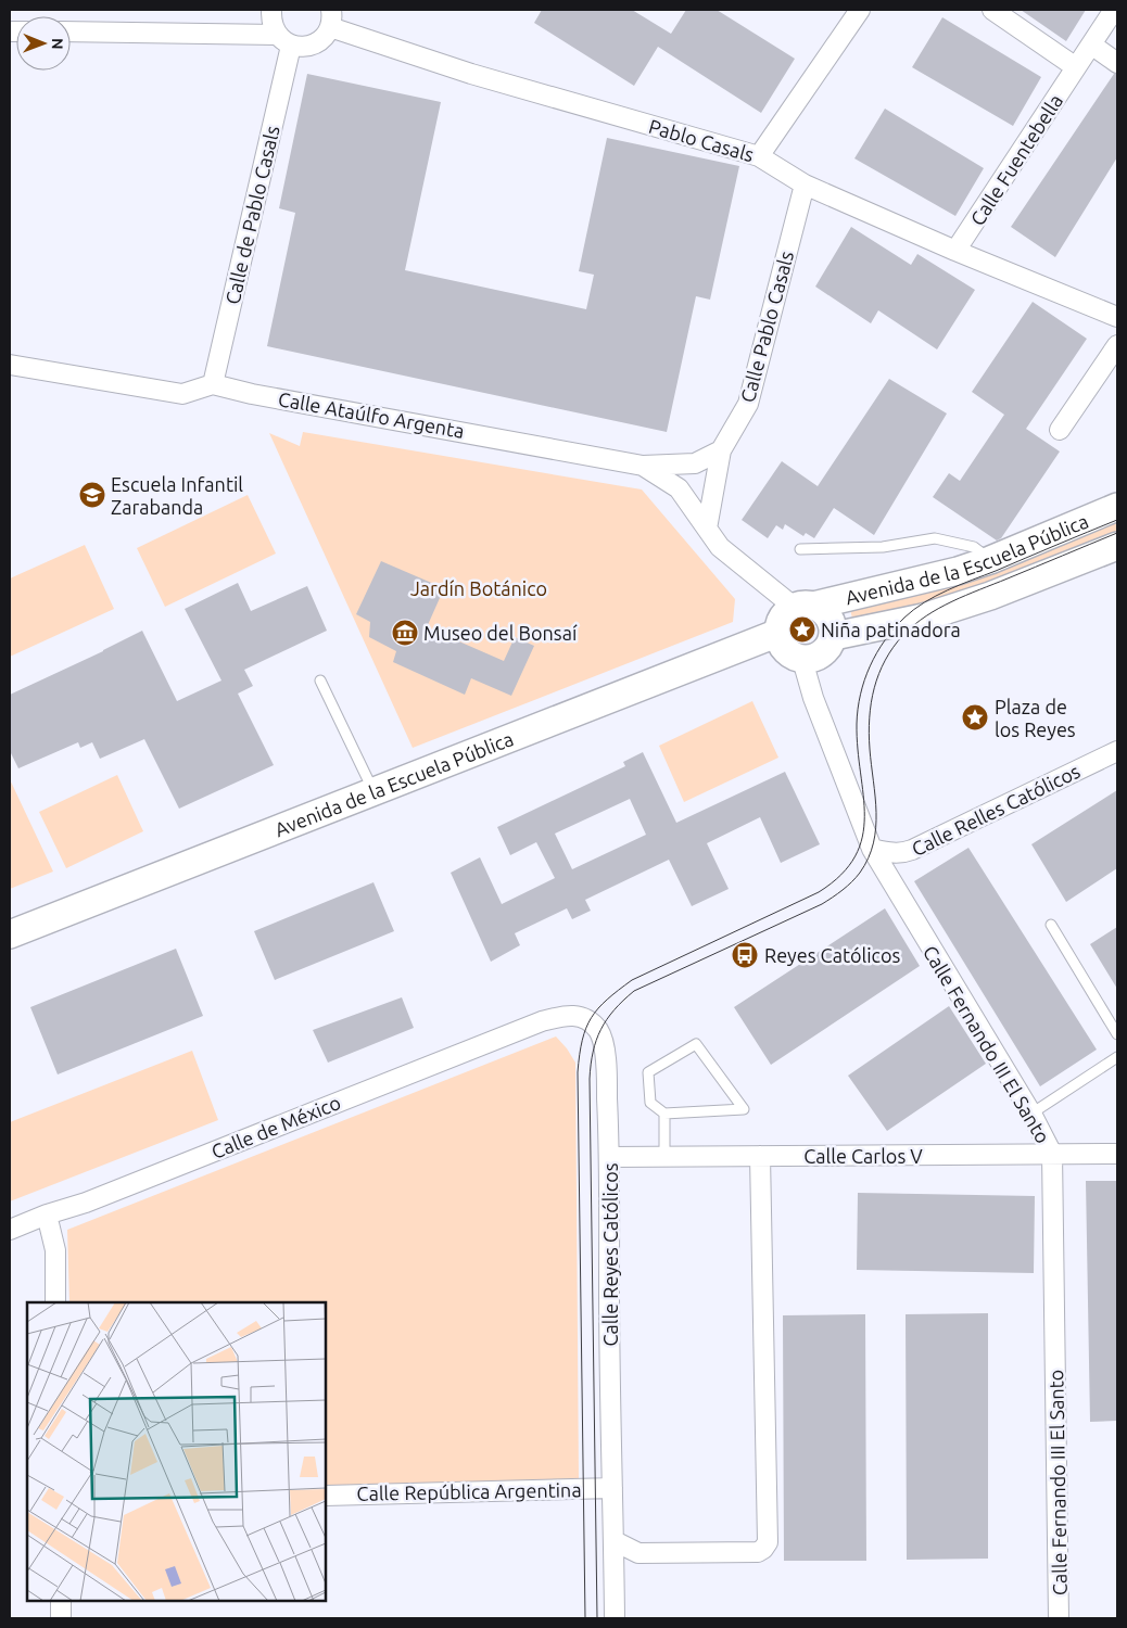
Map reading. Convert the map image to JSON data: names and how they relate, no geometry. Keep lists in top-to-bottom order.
{
  "streets": {
    "street": [
      "Pablo Casals",
      "Calle Fuentebella",
      "Calle de Pablo Casals",
      "Calle Pablo Casals",
      "Calle Ataúlfo Argenta",
      "Avenida de la Escuela Pública",
      "Calle Relles Católicos",
      "Calle Fernando III El Santo",
      "Calle de México",
      "Calle Carlos V",
      "Calle Reyes Católicos",
      "Calle República Argentina"
    ]
  },
  "crossings": [
    ["Pablo Casals", "Calle Fuentebella"],
    ["Pablo Casals", "Calle Pablo Casals"],
    ["Calle de Pablo Casals", "Calle Ataúlfo Argenta"],
    ["Calle Pablo Casals", "Calle Ataúlfo Argenta"],
    ["Avenida de la Escuela Pública", "Calle Fernando III El Santo"],
    ["Calle Relles Católicos", "Calle Fernando III El Santo"],
    ["Calle Fernando III El Santo", "Calle Carlos V"],
    ["Calle de México", "Calle Reyes Católicos"],
    ["Calle Carlos V", "Calle Reyes Católicos"],
    ["Calle Reyes Católicos", "Calle República Argentina"]
  ],
  "parks": ["Jardín Botánico"],
  "places": {
    "school or university": ["Escuela Infantil Zarabanda"],
    "place": ["Niña patinadora", "Plaza de los Reyes"],
    "museum": ["Museo del Bonsaí"],
    "bus stop": ["Reyes Católicos"]
  },
  "north": "right"
}
